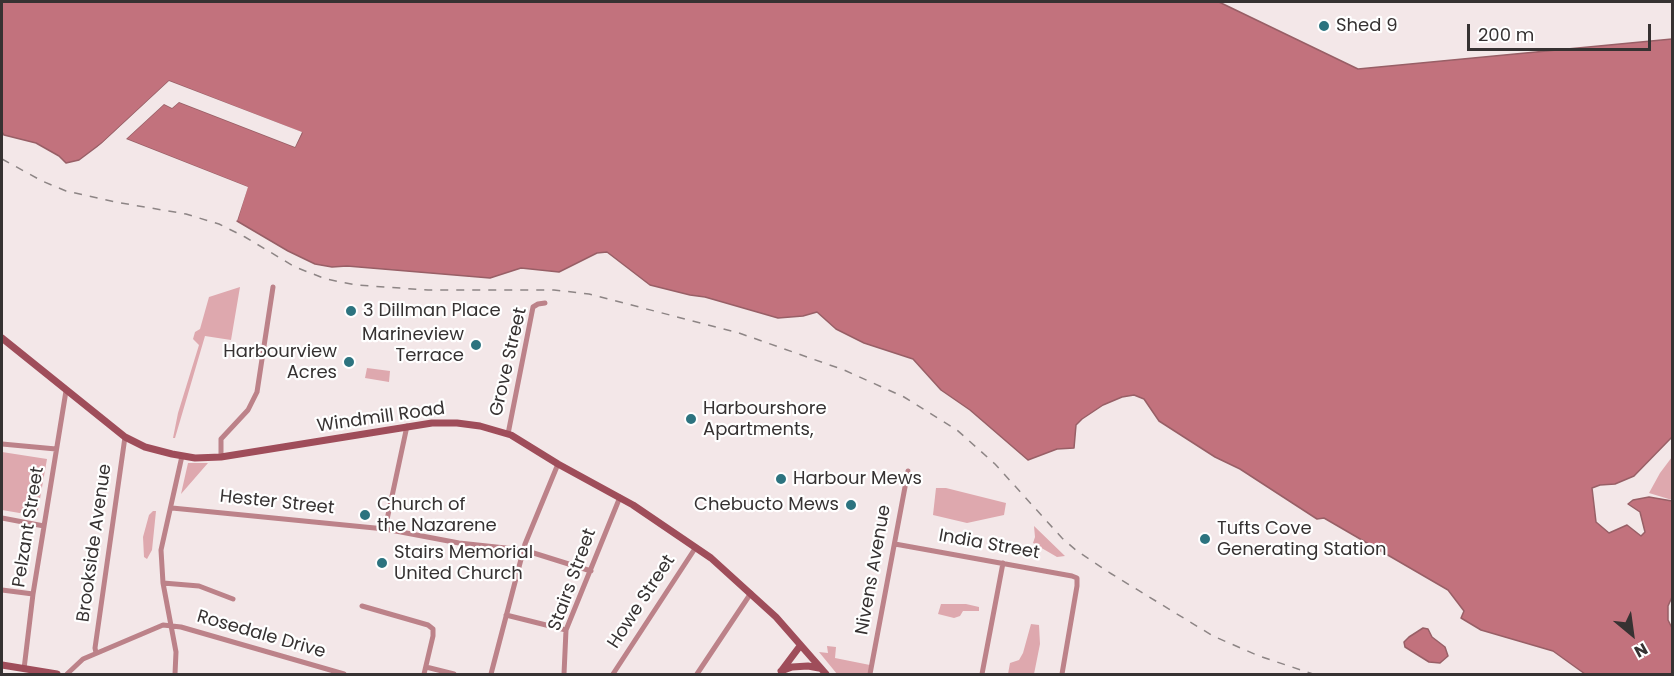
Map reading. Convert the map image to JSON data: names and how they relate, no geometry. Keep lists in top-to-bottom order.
{
  "streets": {
    "main road": ["Windmill Road"],
    "street": [
      "Grove Street",
      "Hester Street",
      "Pelzant Street",
      "Brookside Avenue",
      "India Street",
      "Nivens Avenue",
      "Stairs Street",
      "Howe Street",
      "Rosedale Drive"
    ]
  },
  "crossings": [
    ["Grove Street", "Windmill Road"],
    ["Windmill Road", "Pelzant Street"],
    ["Windmill Road", "Brookside Avenue"],
    ["Windmill Road", "Stairs Street"],
    ["Windmill Road", "Howe Street"],
    ["Hester Street", "Stairs Street"],
    ["India Street", "Nivens Avenue"]
  ],
  "places": [
    "Shed 9",
    "3 Dillman Place",
    "Marineview Terrace",
    "Harbourview Acres",
    "Harbourshore Apartments,",
    "Harbour Mews",
    "Chebucto Mews",
    "Church of the Nazarene",
    "Tufts Cove Generating Station",
    "Stairs Memorial United Church"
  ],
  "scale_bar": "200 m",
  "north": "bottom right"
}
